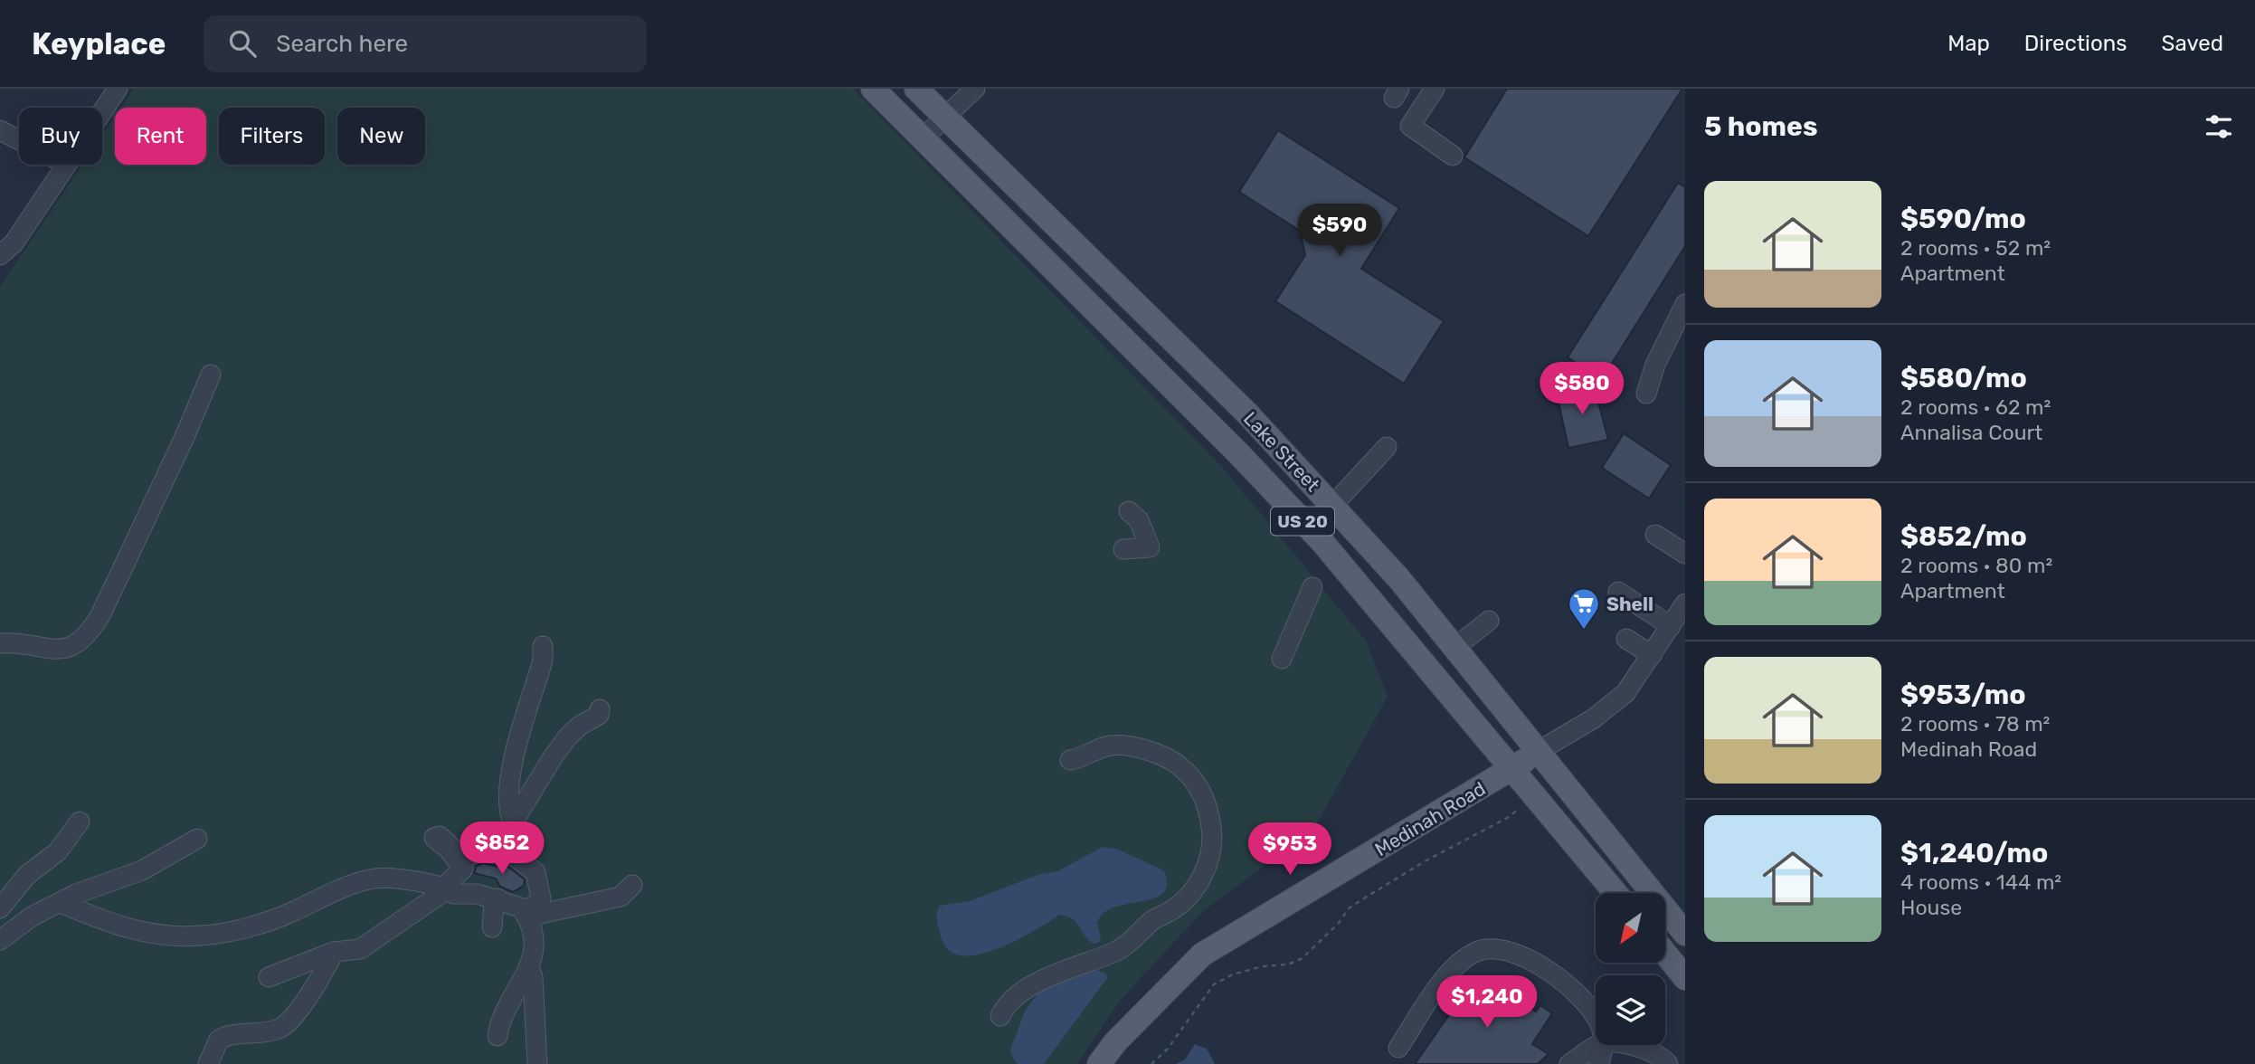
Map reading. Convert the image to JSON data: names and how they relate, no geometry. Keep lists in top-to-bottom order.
{
  "streets": {
    "main road": ["Lake Street", "US 20", "Medinah Road"]
  },
  "crossings": [
    ["Lake Street", "Medinah Road"]
  ],
  "places": {
    "supermarket": ["Shell"]
  },
  "north": "bottom left",
  "page": {
    "header": "Keyplace",
    "search": "Search here",
    "nav": ["Map", "Directions", "Saved"],
    "heading": "5 homes",
    "chip": [
      "Buy",
      "Rent",
      "Filters",
      "New"
    ],
    "list": [
      {
        "name": "$590/mo",
        "note": "2 rooms · 52 m² · Apartment"
      },
      {
        "name": "$580/mo",
        "note": "2 rooms · 62 m² · Annalisa Court"
      },
      {
        "name": "$852/mo",
        "note": "2 rooms · 80 m² · Apartment"
      },
      {
        "name": "$953/mo",
        "note": "2 rooms · 78 m² · Medinah Road"
      },
      {
        "name": "$1,240/mo",
        "note": "4 rooms · 144 m² · House"
      }
    ],
    "price": [
      "$590",
      "$580",
      "$852",
      "$953",
      "$1,240"
    ]
  }
}
